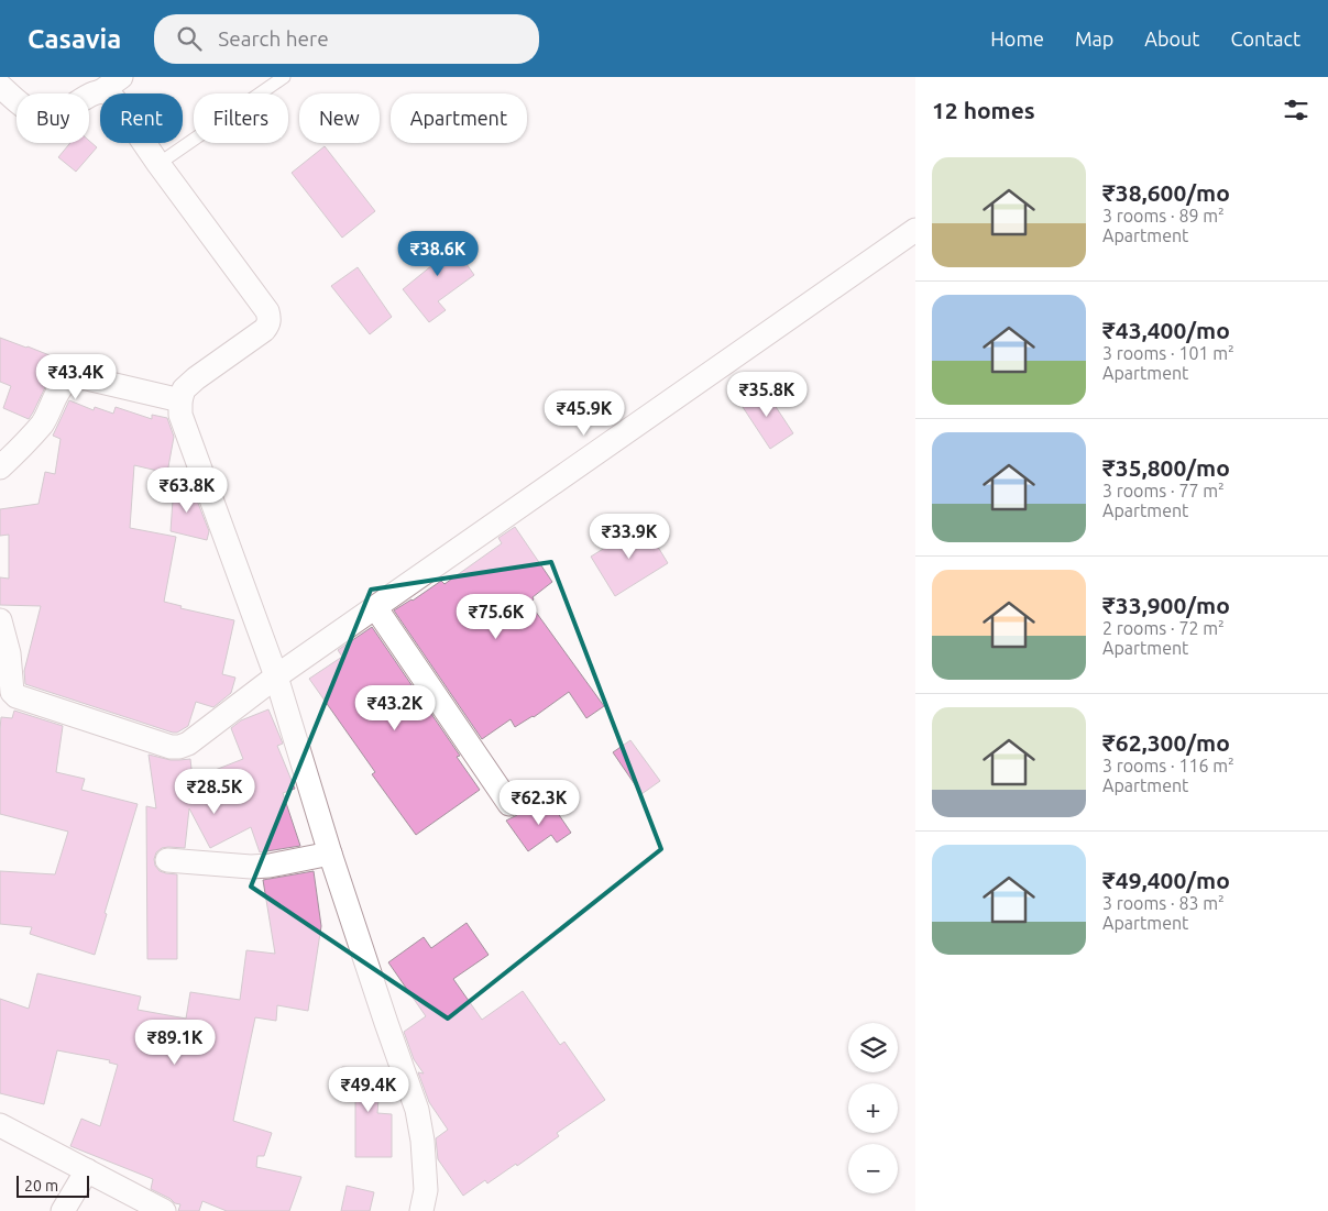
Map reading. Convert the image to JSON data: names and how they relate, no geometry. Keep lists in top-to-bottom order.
{
  "scale_bar": "20 m",
  "page": {
    "header": "Casavia",
    "search": "Search here",
    "nav": [
      "Home",
      "Map",
      "About",
      "Contact"
    ],
    "heading": "12 homes",
    "chip": [
      "Buy",
      "Rent",
      "Filters",
      "New",
      "Apartment"
    ],
    "list": [
      {
        "name": "₹38,600/mo",
        "note": "3 rooms · 89 m² · Apartment"
      },
      {
        "name": "₹43,400/mo",
        "note": "3 rooms · 101 m² · Apartment"
      },
      {
        "name": "₹35,800/mo",
        "note": "3 rooms · 77 m² · Apartment"
      },
      {
        "name": "₹33,900/mo",
        "note": "2 rooms · 72 m² · Apartment"
      },
      {
        "name": "₹62,300/mo",
        "note": "3 rooms · 116 m² · Apartment"
      },
      {
        "name": "₹49,400/mo",
        "note": "3 rooms · 83 m² · Apartment"
      }
    ],
    "price": [
      "₹38.6K",
      "₹43.4K",
      "₹35.8K",
      "₹45.9K",
      "₹63.8K",
      "₹33.9K",
      "₹75.6K",
      "₹43.2K",
      "₹28.5K",
      "₹62.3K",
      "₹89.1K",
      "₹49.4K"
    ],
    "map_buttons": ["+", "−"],
    "scale": "20 m"
  }
}
